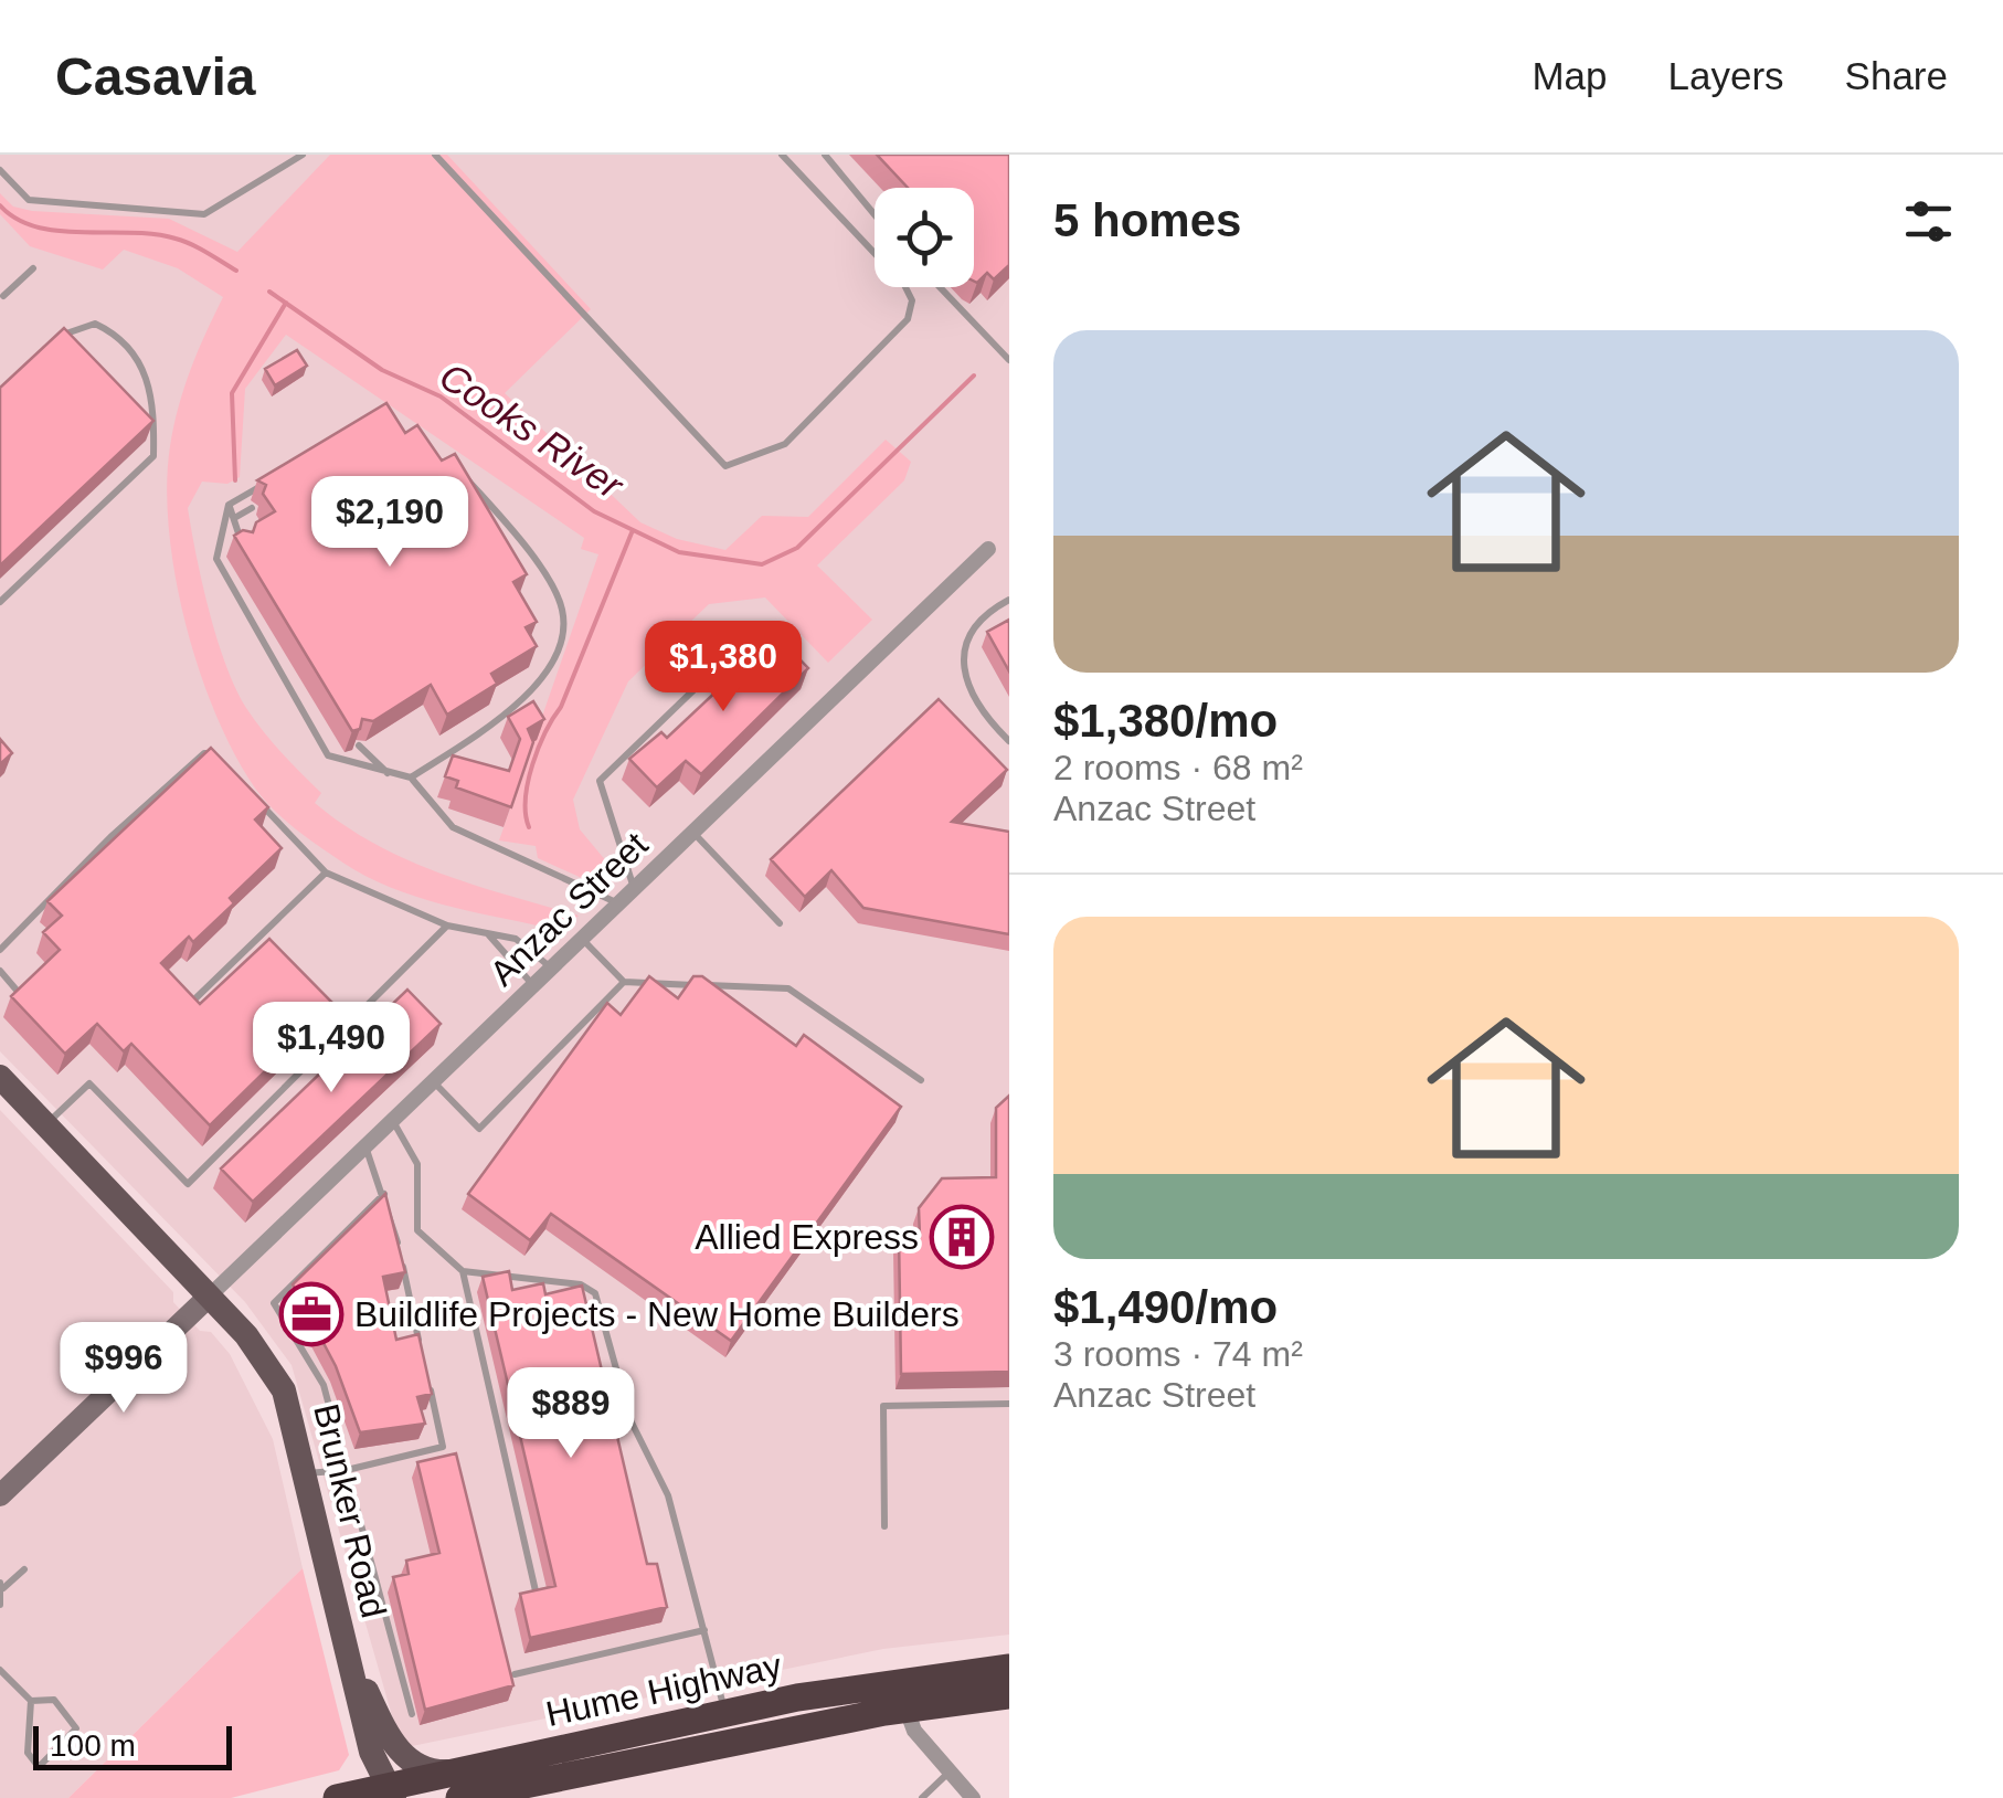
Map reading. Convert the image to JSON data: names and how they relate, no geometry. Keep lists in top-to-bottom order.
{
  "streets": {
    "highway": ["Hume Highway"],
    "main road": ["Brunker Road"],
    "street": ["Anzac Street"]
  },
  "crossings": [
    ["Anzac Street", "Brunker Road"],
    ["Brunker Road", "Hume Highway"]
  ],
  "water": ["Cooks River"],
  "places": {
    "building": ["Allied Express"],
    "office": ["Buildlife Projects - New Home Builders"]
  },
  "scale_bar": "100 m",
  "page": {
    "header": "Casavia",
    "nav": ["Map", "Layers", "Share"],
    "heading": "5 homes",
    "list": [
      {
        "name": "$1,380/mo",
        "note": "2 rooms · 68 m² · Anzac Street"
      },
      {
        "name": "$1,490/mo",
        "note": "3 rooms · 74 m² · Anzac Street"
      }
    ],
    "price": [
      "$2,190",
      "$1,380",
      "$1,490",
      "$996",
      "$889"
    ],
    "scale": "100 m"
  }
}
